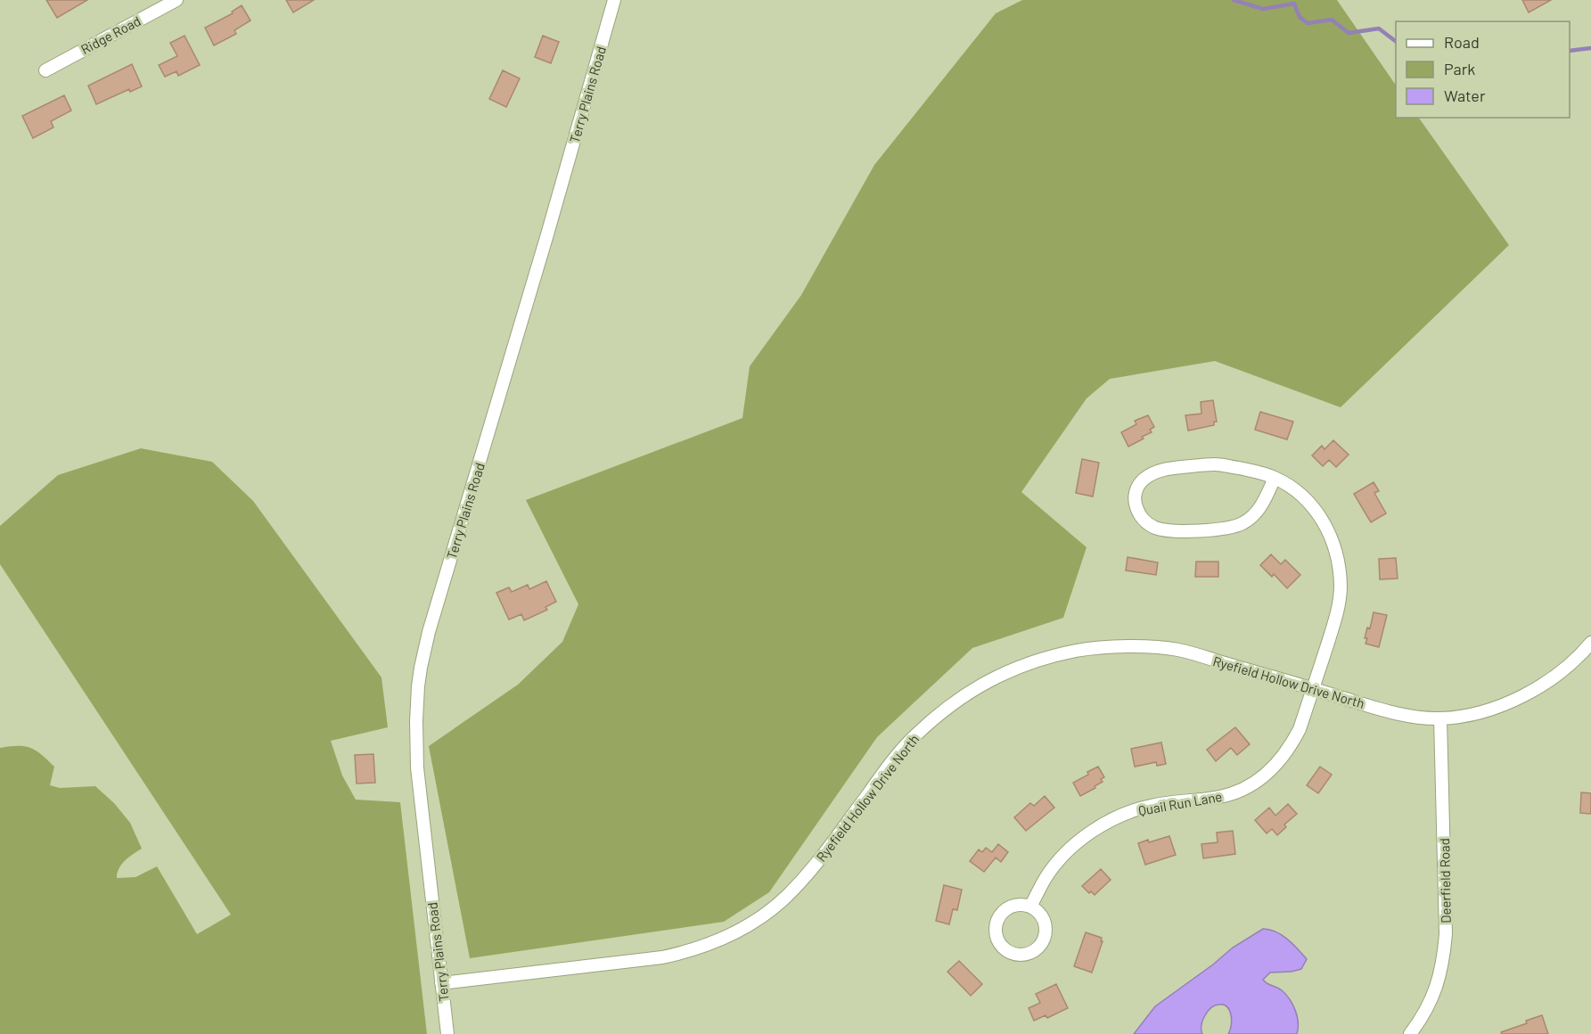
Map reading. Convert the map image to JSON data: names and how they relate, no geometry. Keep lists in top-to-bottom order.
{
  "streets": {
    "street": [
      "Ridge Road",
      "Terry Plains Road",
      "Ryefield Hollow Drive North",
      "Quail Run Lane",
      "Deerfield Road"
    ]
  },
  "crossings": [
    ["Terry Plains Road", "Ryefield Hollow Drive North"],
    ["Ryefield Hollow Drive North", "Quail Run Lane"],
    ["Ryefield Hollow Drive North", "Deerfield Road"]
  ],
  "legend": ["Road", "Park", "Water"]
}
